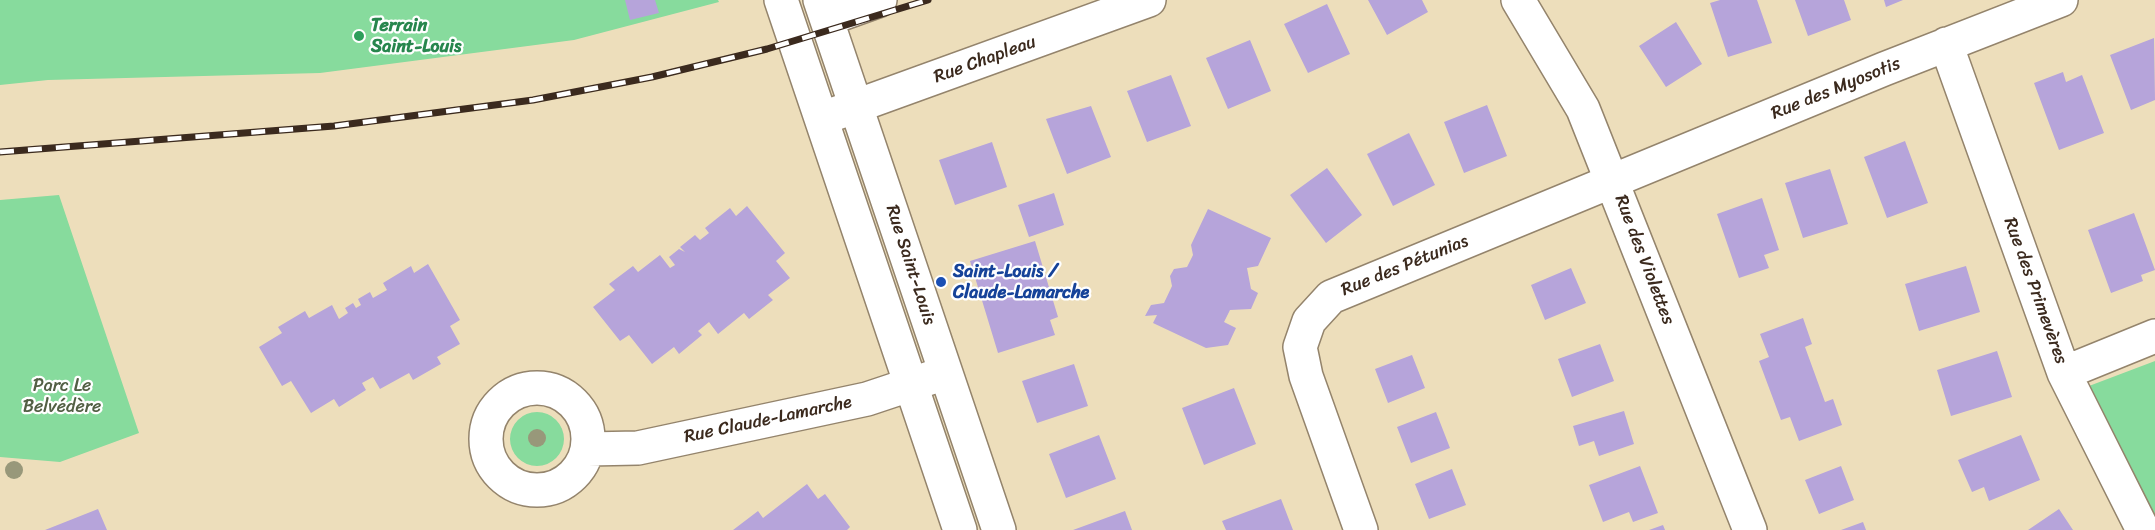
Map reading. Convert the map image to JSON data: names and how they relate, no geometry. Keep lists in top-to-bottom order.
{
  "streets": {
    "street": [
      "Rue Chapleau",
      "Rue des Myosotis",
      "Rue des Violettes",
      "Rue Saint-Louis",
      "Rue des Pétunias",
      "Rue des Primevères",
      "Rue Claude-Lamarche"
    ]
  },
  "crossings": [
    ["Rue Chapleau", "Rue Saint-Louis"],
    ["Rue des Myosotis", "Rue des Violettes"],
    ["Rue des Myosotis", "Rue des Pétunias"],
    ["Rue des Myosotis", "Rue des Primevères"],
    ["Rue des Violettes", "Rue des Pétunias"],
    ["Rue Saint-Louis", "Rue Claude-Lamarche"]
  ],
  "parks": ["Parc Le Belvédère"],
  "places": ["Terrain Saint-Louis", "Saint-Louis / Claude-Lamarche"]
}
